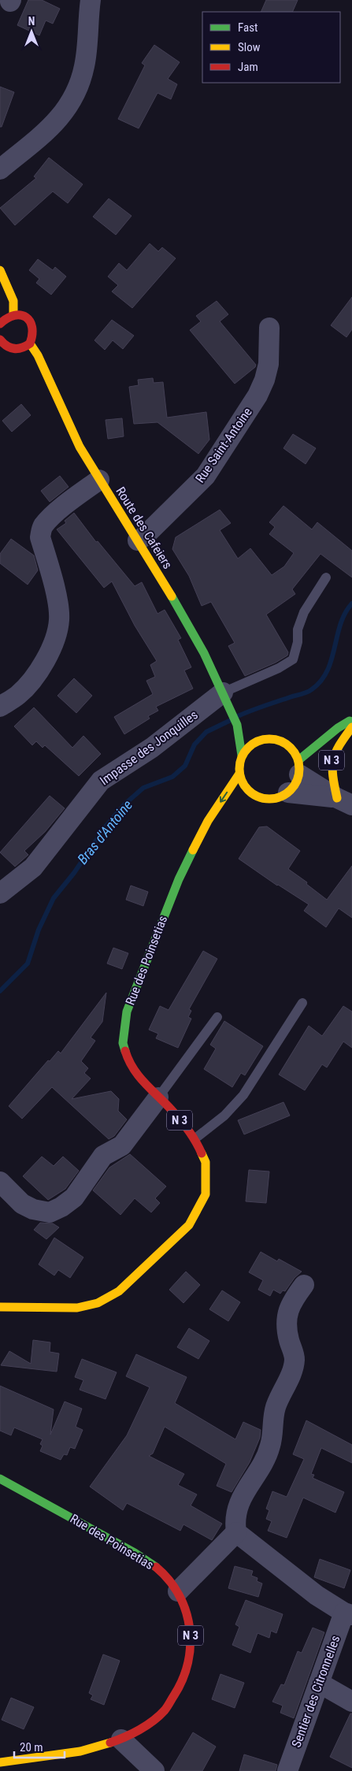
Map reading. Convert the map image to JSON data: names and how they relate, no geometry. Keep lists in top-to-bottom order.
{
  "streets": {
    "main road": ["Route des Cafeiers", "N 3", "Rue des Poinsetias"],
    "street": ["Rue Saint-Antoine", "Impasse des Jonquilles", "Sentier des Citronnelles"]
  },
  "crossings": [
    ["Rue Saint-Antoine", "Route des Cafeiers"],
    ["Route des Cafeiers", "Impasse des Jonquilles"],
    ["Route des Cafeiers", "N 3"],
    ["Route des Cafeiers", "Rue des Poinsetias"],
    ["N 3", "Rue des Poinsetias"]
  ],
  "water": ["Bras d'Antoine"],
  "legend": ["Fast", "Slow", "Jam"],
  "scale_bar": "20 m",
  "north": "top"
}
